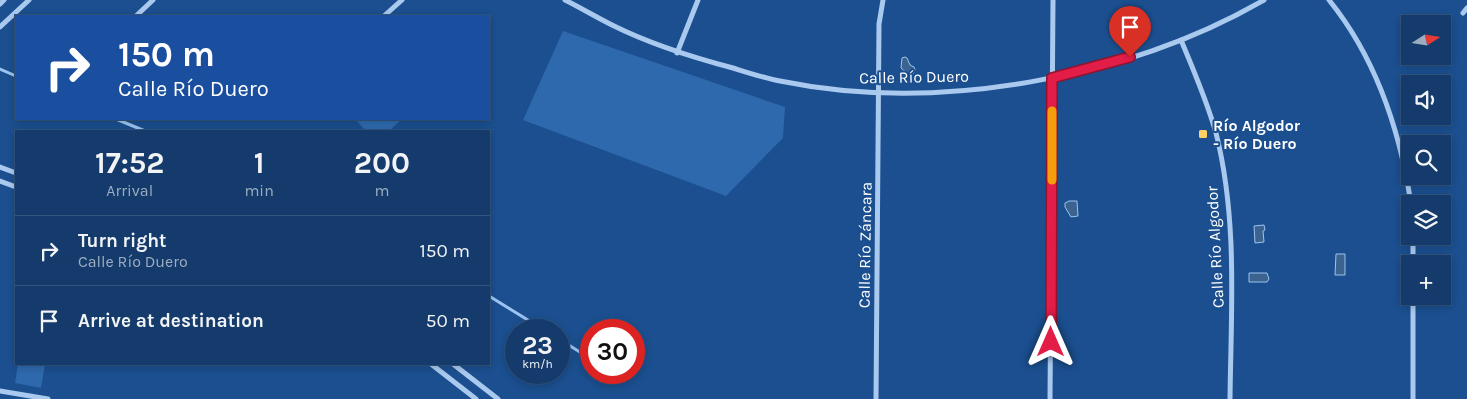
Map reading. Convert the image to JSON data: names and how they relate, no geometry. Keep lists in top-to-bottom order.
{
  "streets": {
    "street": ["Calle Río Duero", "Calle Río Záncara", "Calle Río Algodor"]
  },
  "crossings": [
    ["Calle Río Duero", "Calle Río Záncara"],
    ["Calle Río Duero", "Calle Río Algodor"]
  ],
  "places": {
    "transit": ["Río Algodor - Río Duero"]
  },
  "north": "right",
  "page": {
    "map_buttons": "+",
    "turn": ["150 m", "Calle Río Duero"],
    "eta": [
      "17:52",
      "Arrival",
      "1",
      "min",
      "200",
      "m"
    ],
    "list": [
      {
        "name": "Turn right",
        "note": "Calle Río Duero",
        "value": "150 m"
      },
      {
        "name": "Arrive at destination",
        "value": "50 m"
      }
    ],
    "speed": "23 km/h",
    "limit": "30"
  }
}
